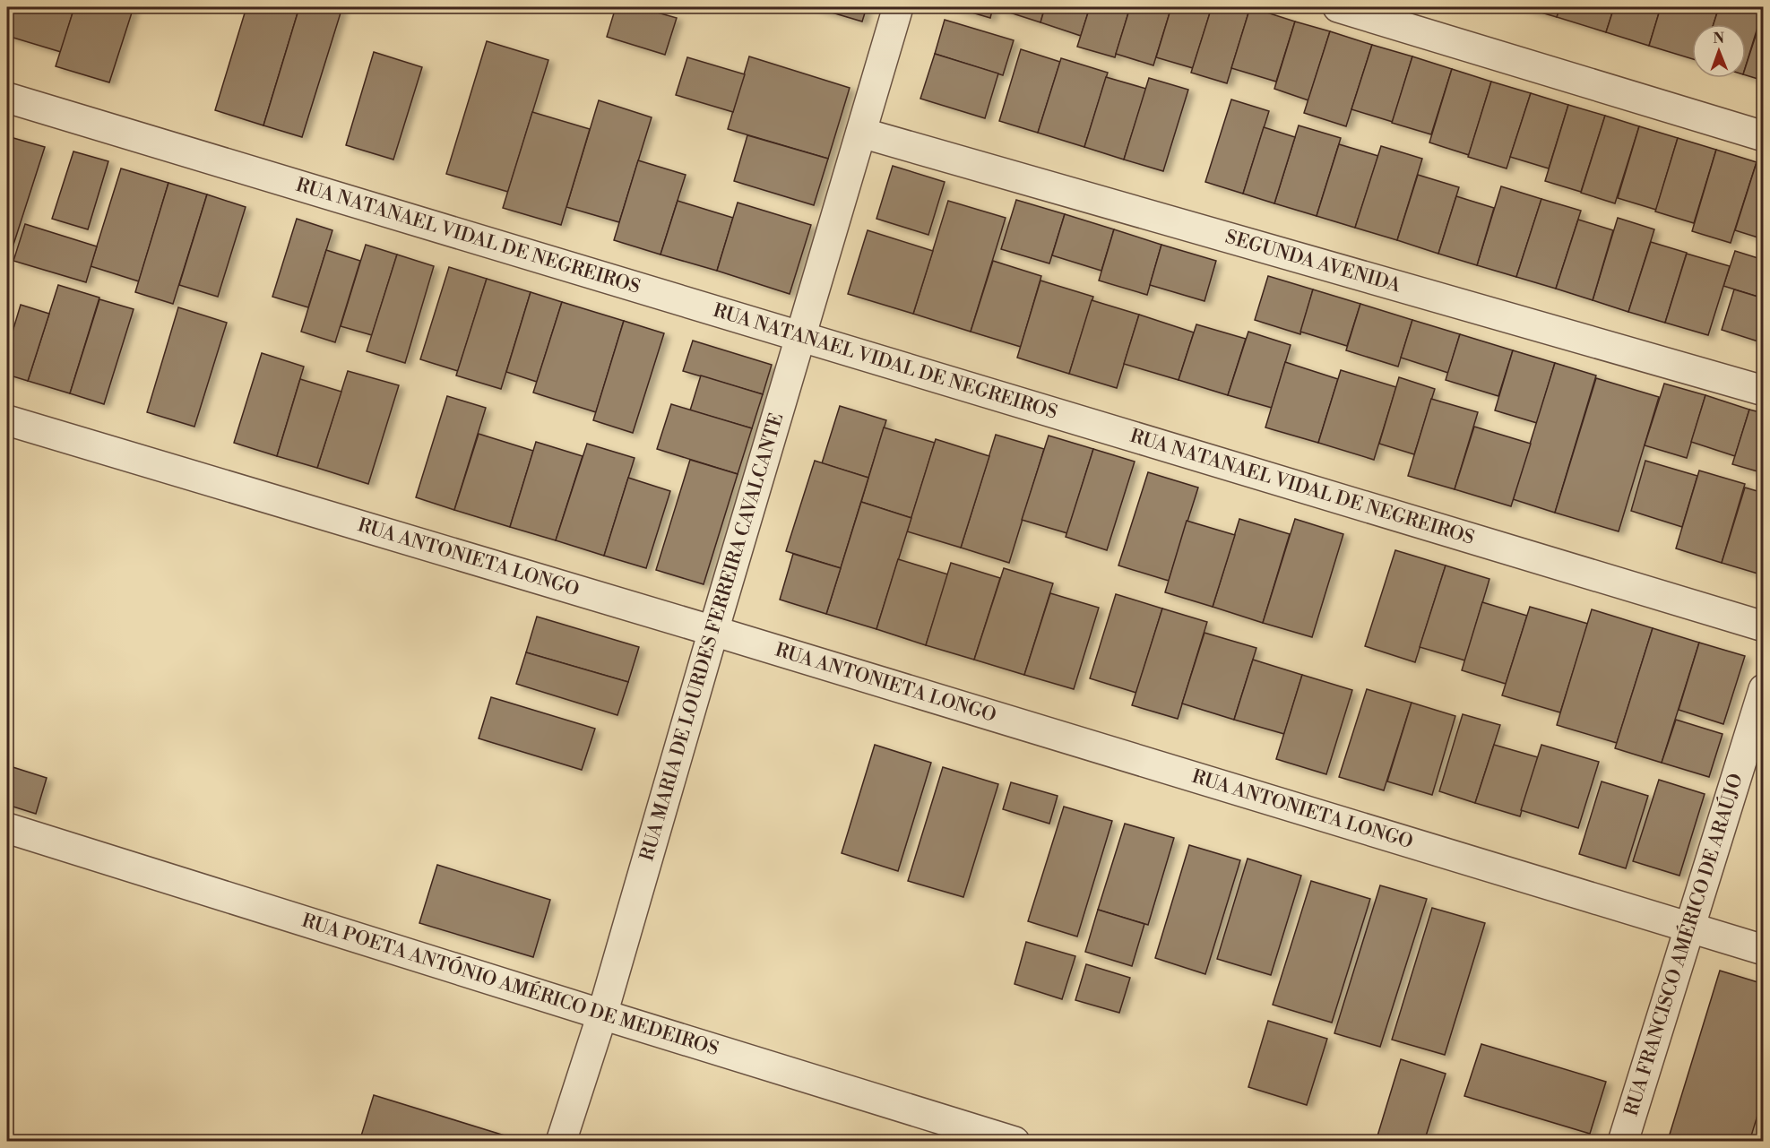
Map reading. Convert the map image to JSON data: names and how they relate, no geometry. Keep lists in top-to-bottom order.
{
  "streets": {
    "street": [
      "RUA NATANAEL VIDAL DE NEGREIROS",
      "SEGUNDA AVENIDA",
      "RUA ANTONIETA LONGO",
      "RUA MARIA DE LOURDES FERREIRA CAVALCANTE",
      "RUA FRANCISCO AMÉRICO DE ARAÚJO",
      "RUA POETA ANTÓNIO AMÉRICO DE MEDEIROS"
    ]
  },
  "crossings": [
    ["RUA NATANAEL VIDAL DE NEGREIROS", "RUA MARIA DE LOURDES FERREIRA CAVALCANTE"],
    ["SEGUNDA AVENIDA", "RUA MARIA DE LOURDES FERREIRA CAVALCANTE"],
    ["RUA ANTONIETA LONGO", "RUA MARIA DE LOURDES FERREIRA CAVALCANTE"],
    ["RUA ANTONIETA LONGO", "RUA FRANCISCO AMÉRICO DE ARAÚJO"],
    ["RUA MARIA DE LOURDES FERREIRA CAVALCANTE", "RUA POETA ANTÓNIO AMÉRICO DE MEDEIROS"]
  ],
  "north": "top"
}
